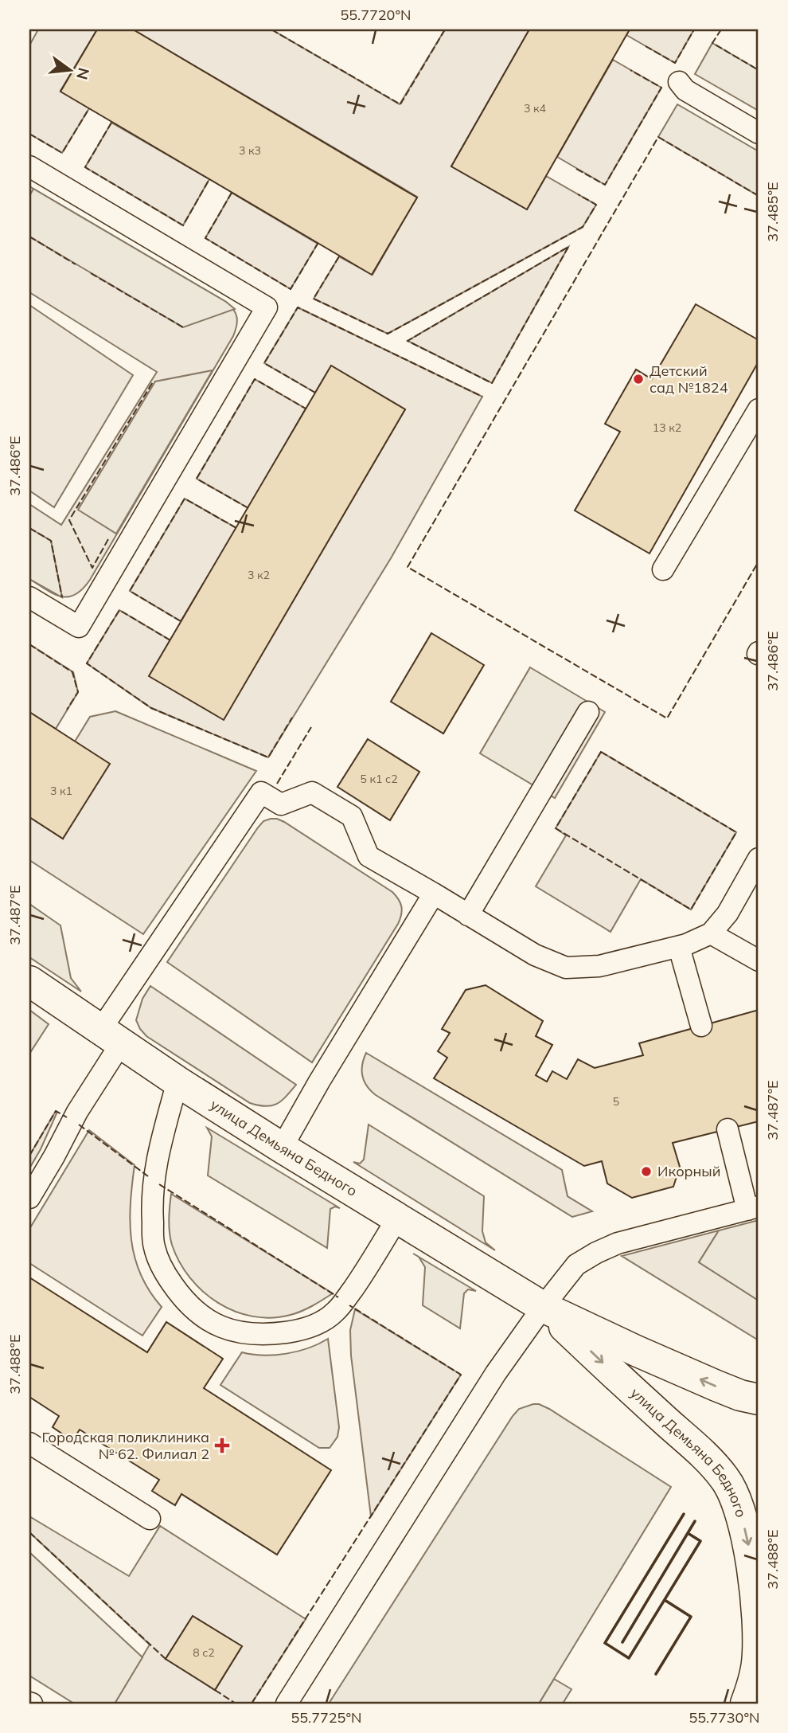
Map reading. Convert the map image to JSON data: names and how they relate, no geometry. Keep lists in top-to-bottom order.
{
  "streets": {
    "street": ["улица Демьяна Бедного"]
  },
  "places": {
    "other": ["Детский сад №1824", "Икорный"],
    "health": ["Городская поликлиника № 62. Филиал 2"]
  },
  "house_numbers": [
    "3 к4",
    "3 к3",
    "13 к2",
    "3 к2",
    "5 к1 с2",
    "3 к1",
    "5",
    "8 с2"
  ],
  "north": "right",
  "coordinates": [
    "55.7720°N",
    "37.485°E",
    "37.486°E",
    "37.487°E",
    "37.488°E",
    "55.7725°N",
    "55.7730°N"
  ]
}
